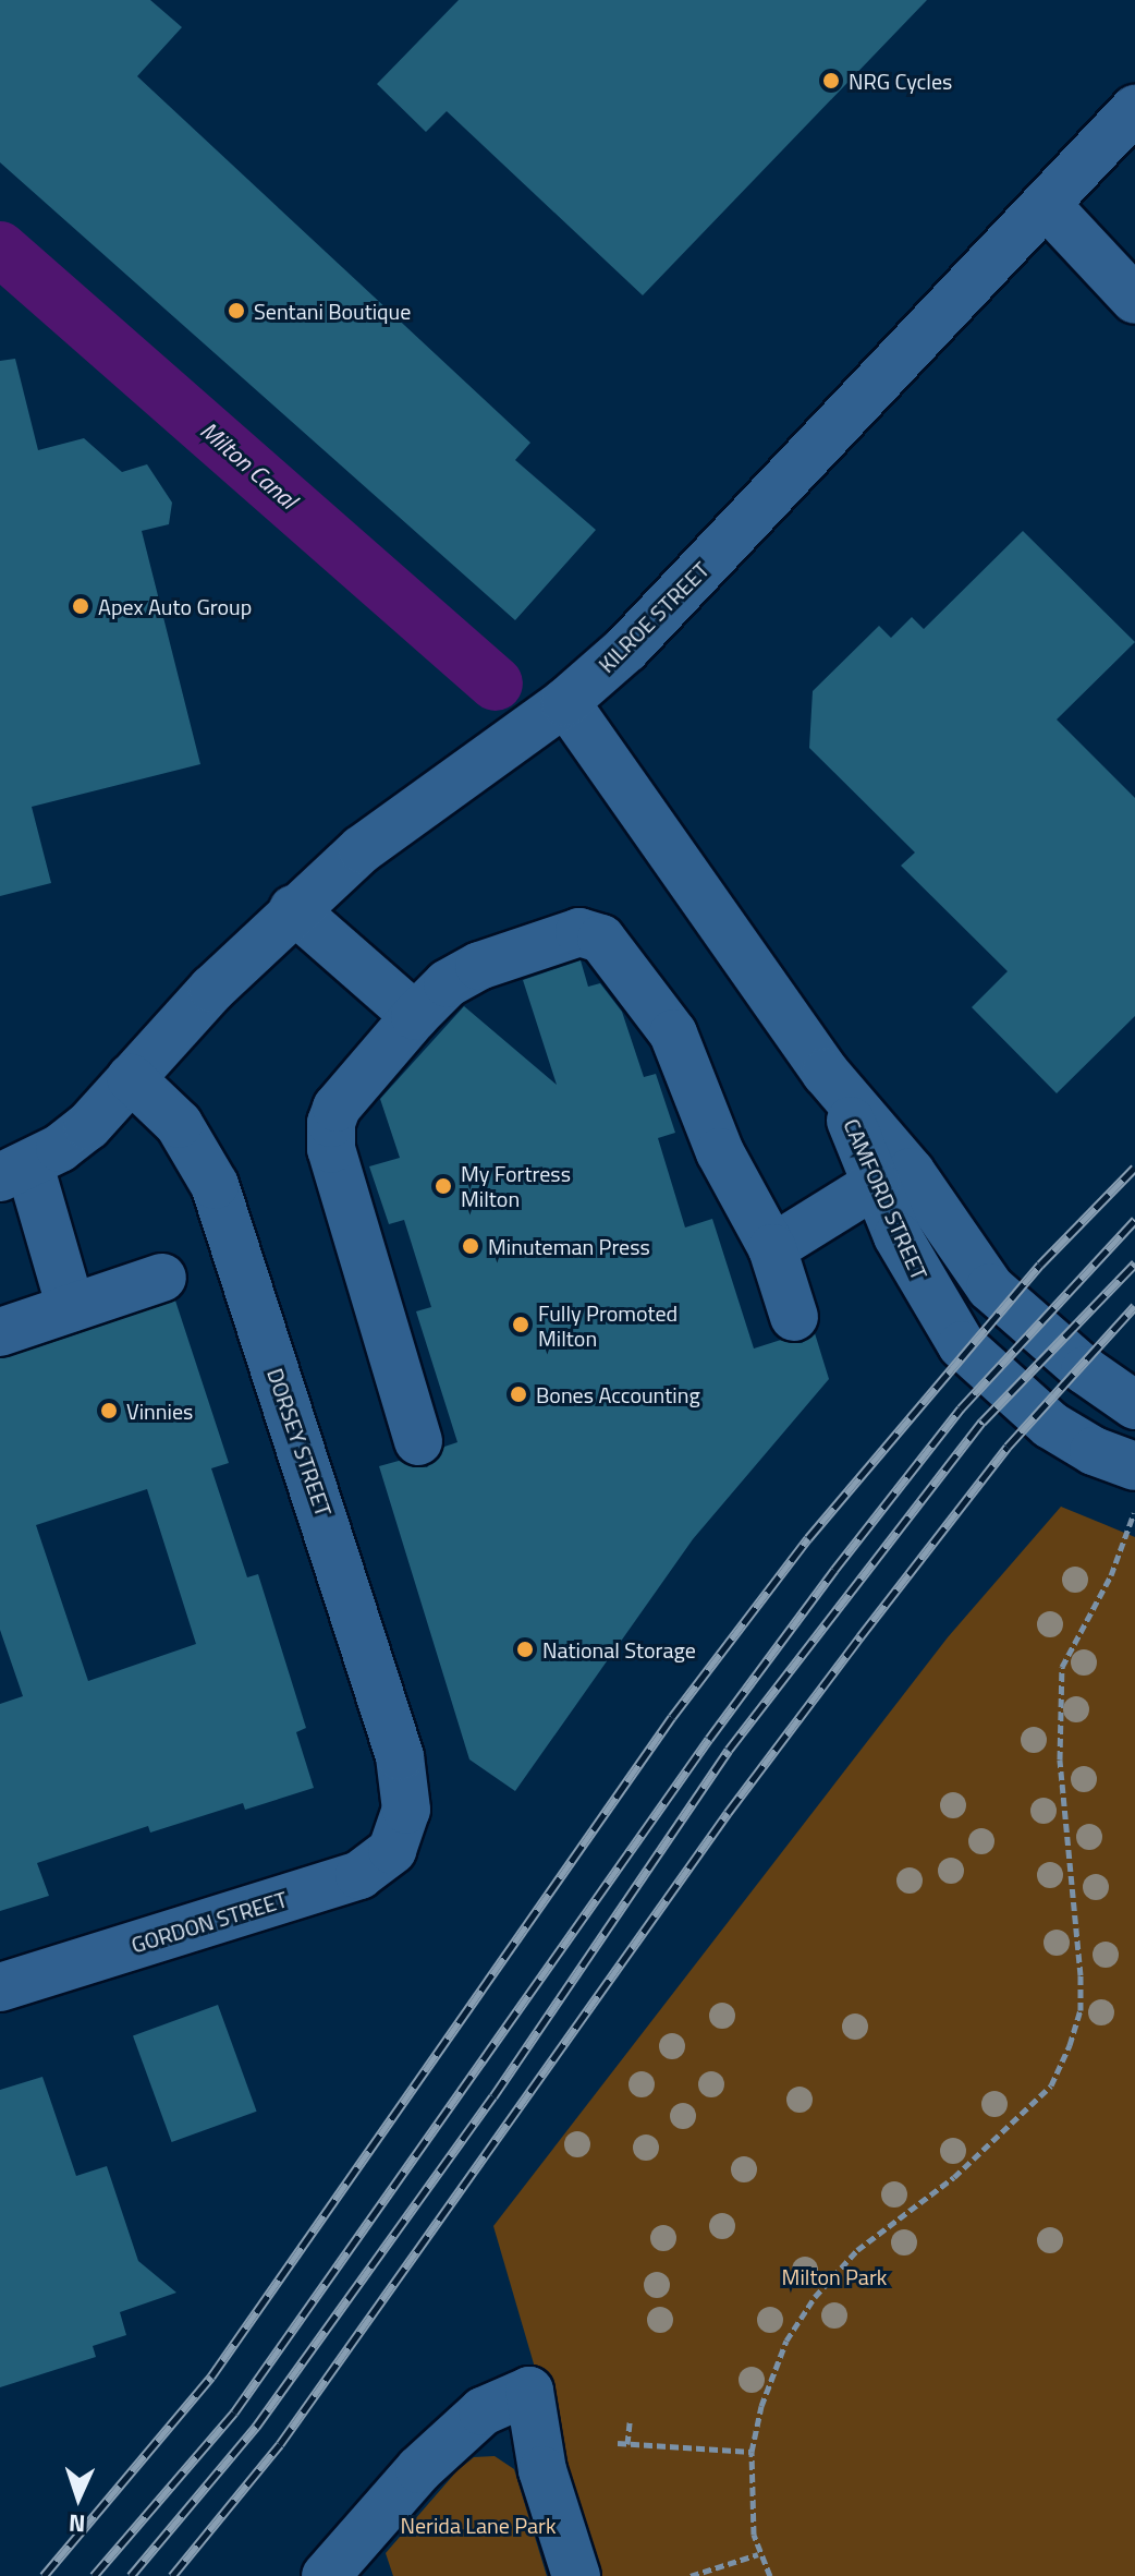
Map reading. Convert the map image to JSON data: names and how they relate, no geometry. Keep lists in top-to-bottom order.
{
  "streets": {
    "street": [
      "KILROE STREET",
      "CAMFORD STREET",
      "DORSEY STREET",
      "GORDON STREET"
    ]
  },
  "crossings": [
    ["KILROE STREET", "CAMFORD STREET"],
    ["KILROE STREET", "DORSEY STREET"],
    ["DORSEY STREET", "GORDON STREET"]
  ],
  "water": ["Milton Canal"],
  "parks": ["Milton Park", "Nerida Lane Park"],
  "places": [
    "NRG Cycles",
    "Sentani Boutique",
    "Apex Auto Group",
    "My Fortress Milton",
    "Minuteman Press",
    "Fully Promoted Milton",
    "Bones Accounting",
    "Vinnies",
    "National Storage"
  ],
  "north": "bottom"
}
